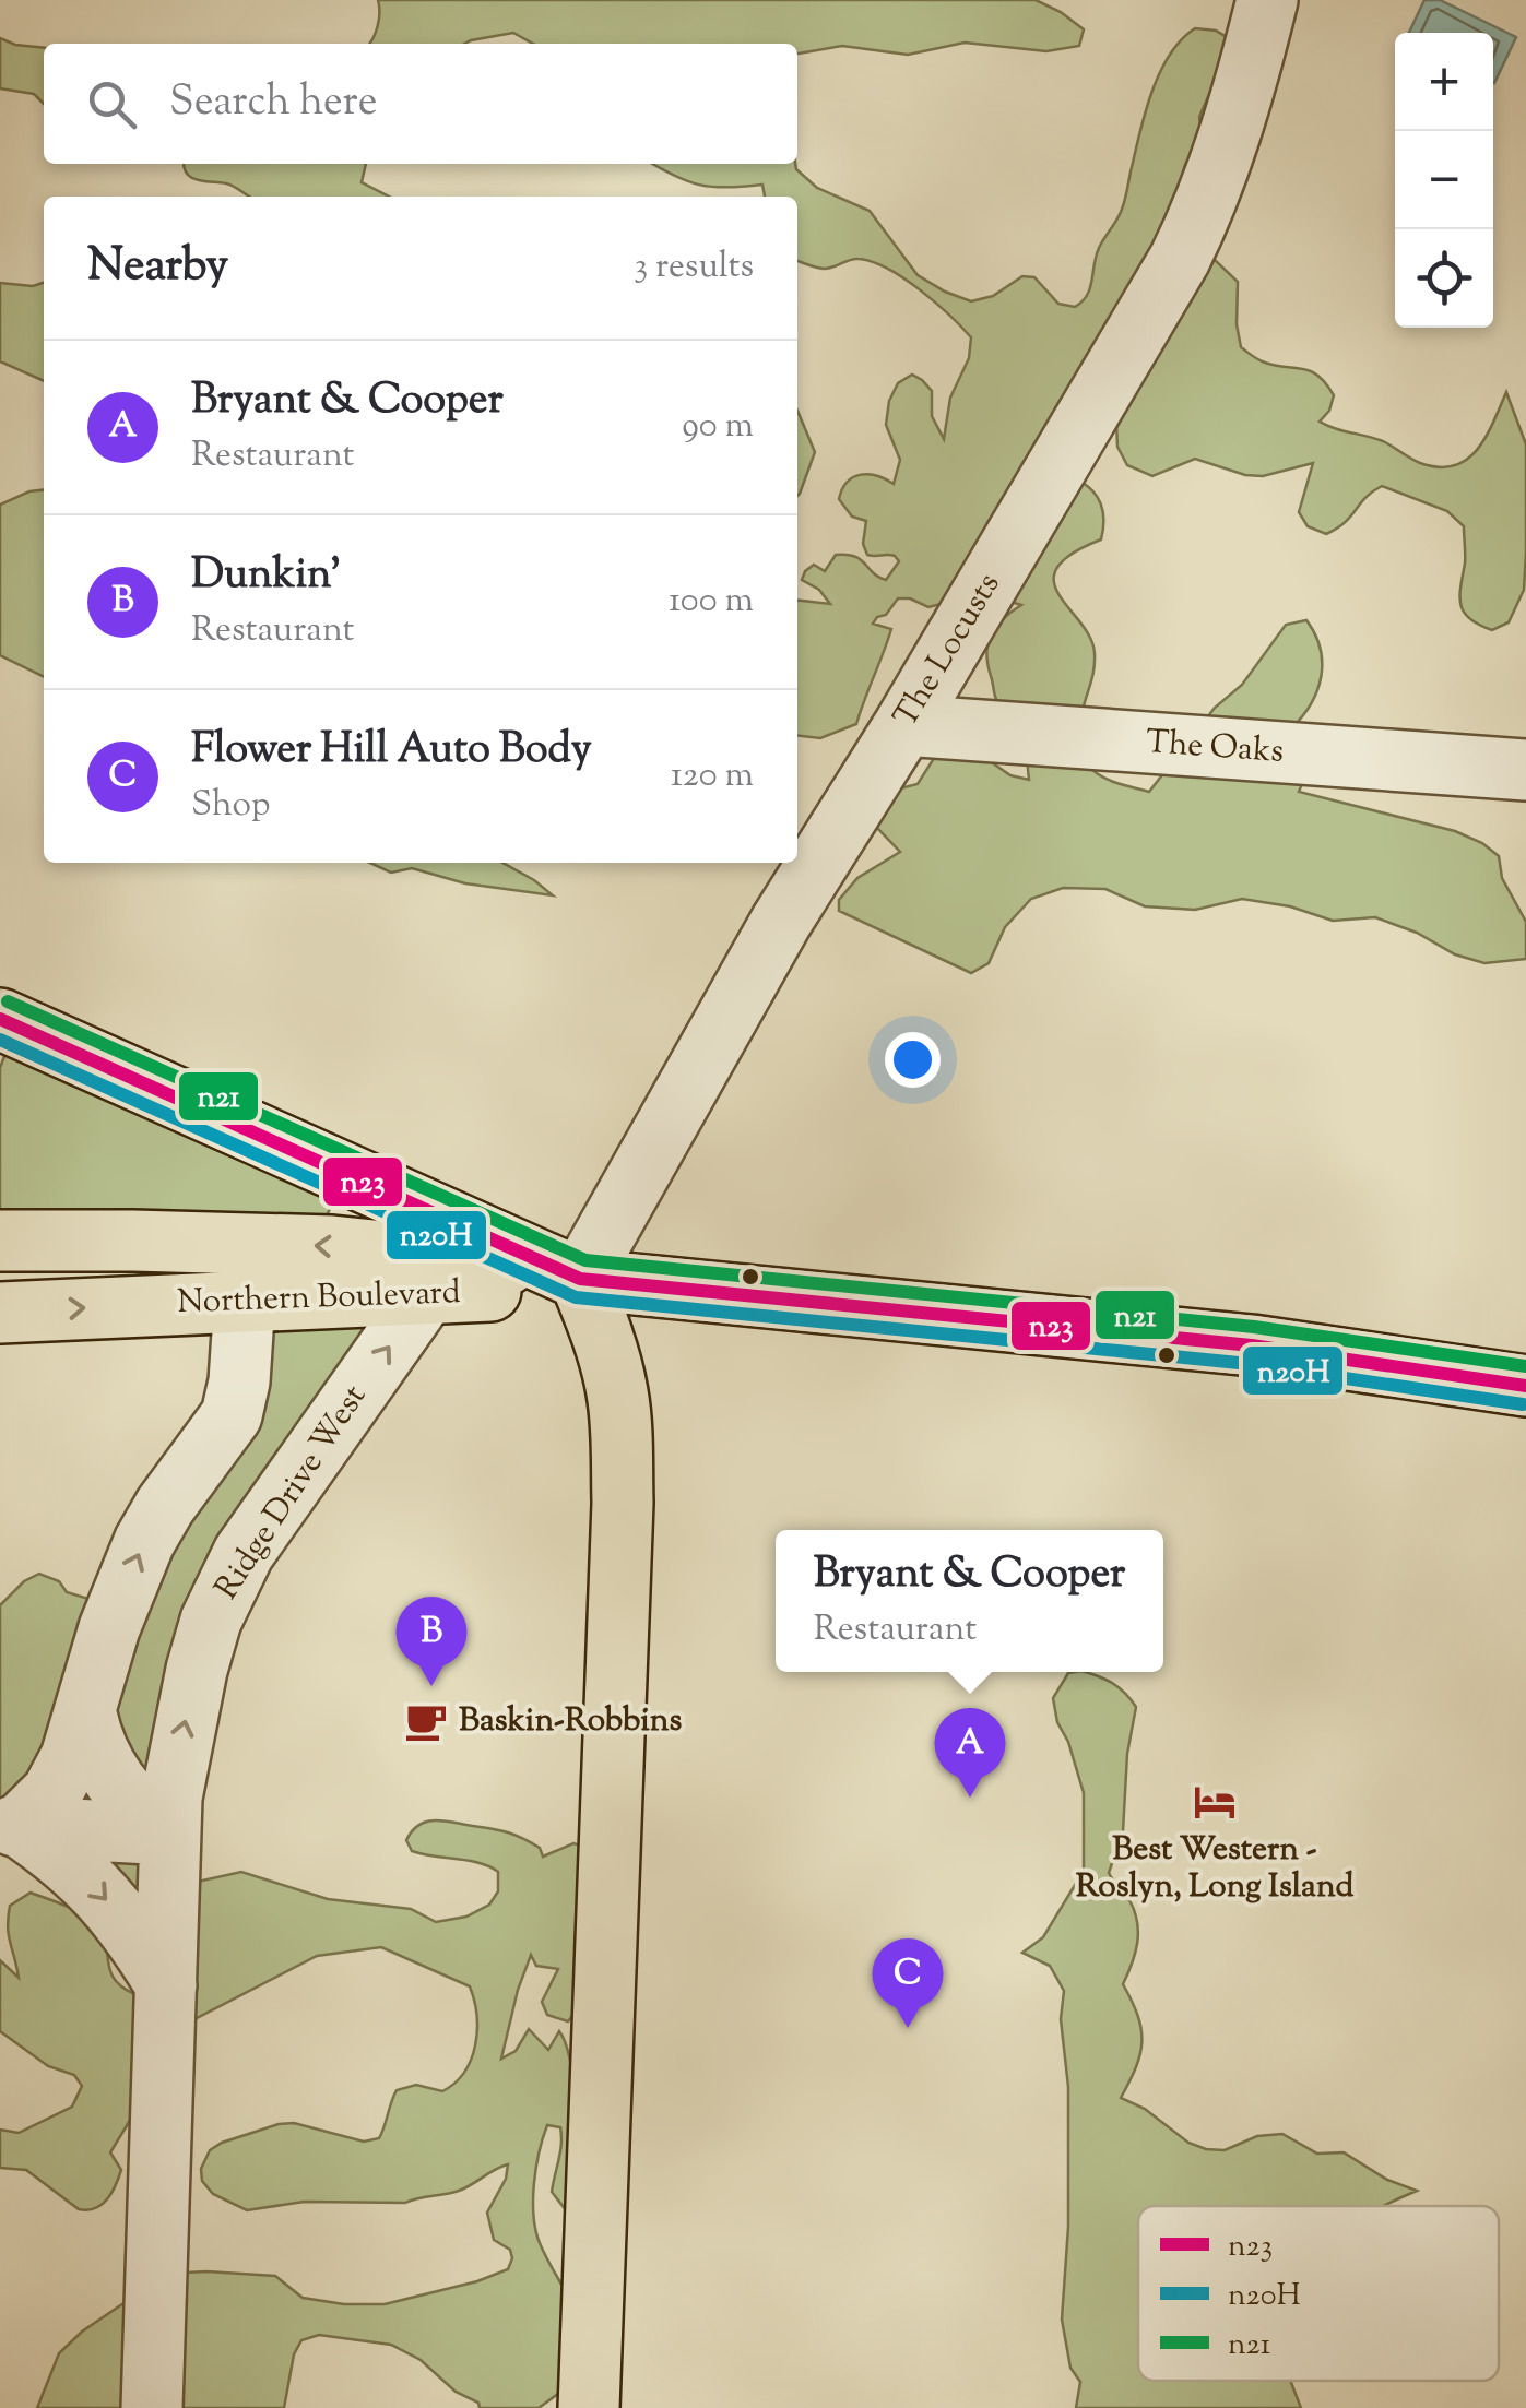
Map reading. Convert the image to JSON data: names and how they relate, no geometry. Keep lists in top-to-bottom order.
{
  "streets": {
    "main road": ["Northern Boulevard"],
    "street": ["The Locusts", "The Oaks", "Ridge Drive West"]
  },
  "crossings": [
    ["The Locusts", "The Oaks"],
    ["The Locusts", "Northern Boulevard"],
    ["Northern Boulevard", "Ridge Drive West"]
  ],
  "places": {
    "cafe": ["Baskin-Robbins"],
    "hotel": ["Best Western - Roslyn, Long Island"]
  },
  "lines": ["transit line n21", "transit line n23", "transit line n20H"],
  "legend": ["n23", "n20H", "n21"],
  "page": {
    "map_buttons": ["+", "−"],
    "search": "Search here",
    "heading": ["Nearby", "3 results"],
    "list": [
      {
        "mark": "A",
        "name": "Bryant & Cooper",
        "note": "Restaurant",
        "value": "90 m"
      },
      {
        "mark": "B",
        "name": "Dunkin'",
        "note": "Restaurant",
        "value": "100 m"
      },
      {
        "mark": "C",
        "name": "Flower Hill Auto Body",
        "note": "Shop",
        "value": "120 m"
      }
    ],
    "popup": ["Bryant & Cooper", "Restaurant"],
    "pins": ["B", "A", "C"]
  }
}
